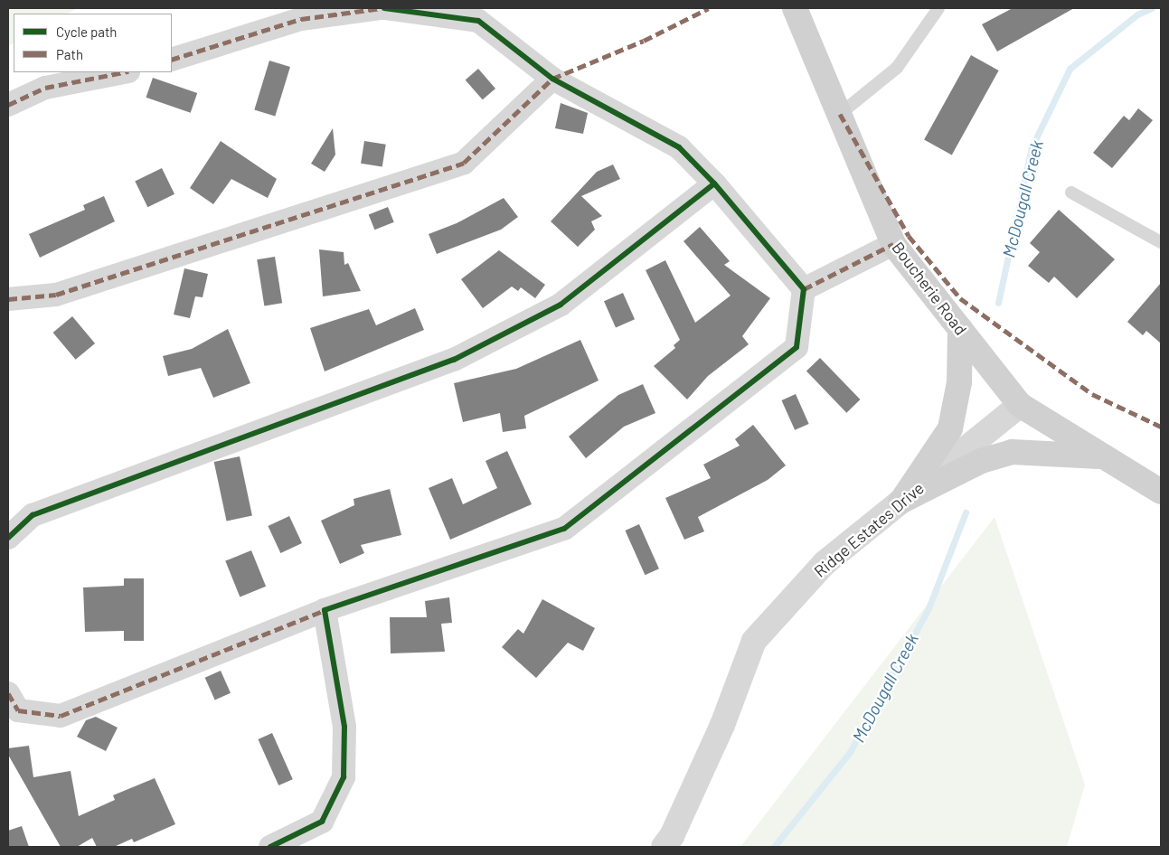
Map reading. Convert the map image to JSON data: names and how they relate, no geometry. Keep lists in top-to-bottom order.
{
  "streets": {
    "main road": ["Boucherie Road"],
    "street": ["Ridge Estates Drive"]
  },
  "crossings": [
    ["Boucherie Road", "Ridge Estates Drive"]
  ],
  "water": ["McDougall Creek"],
  "legend": ["Cycle path", "Path"]
}
